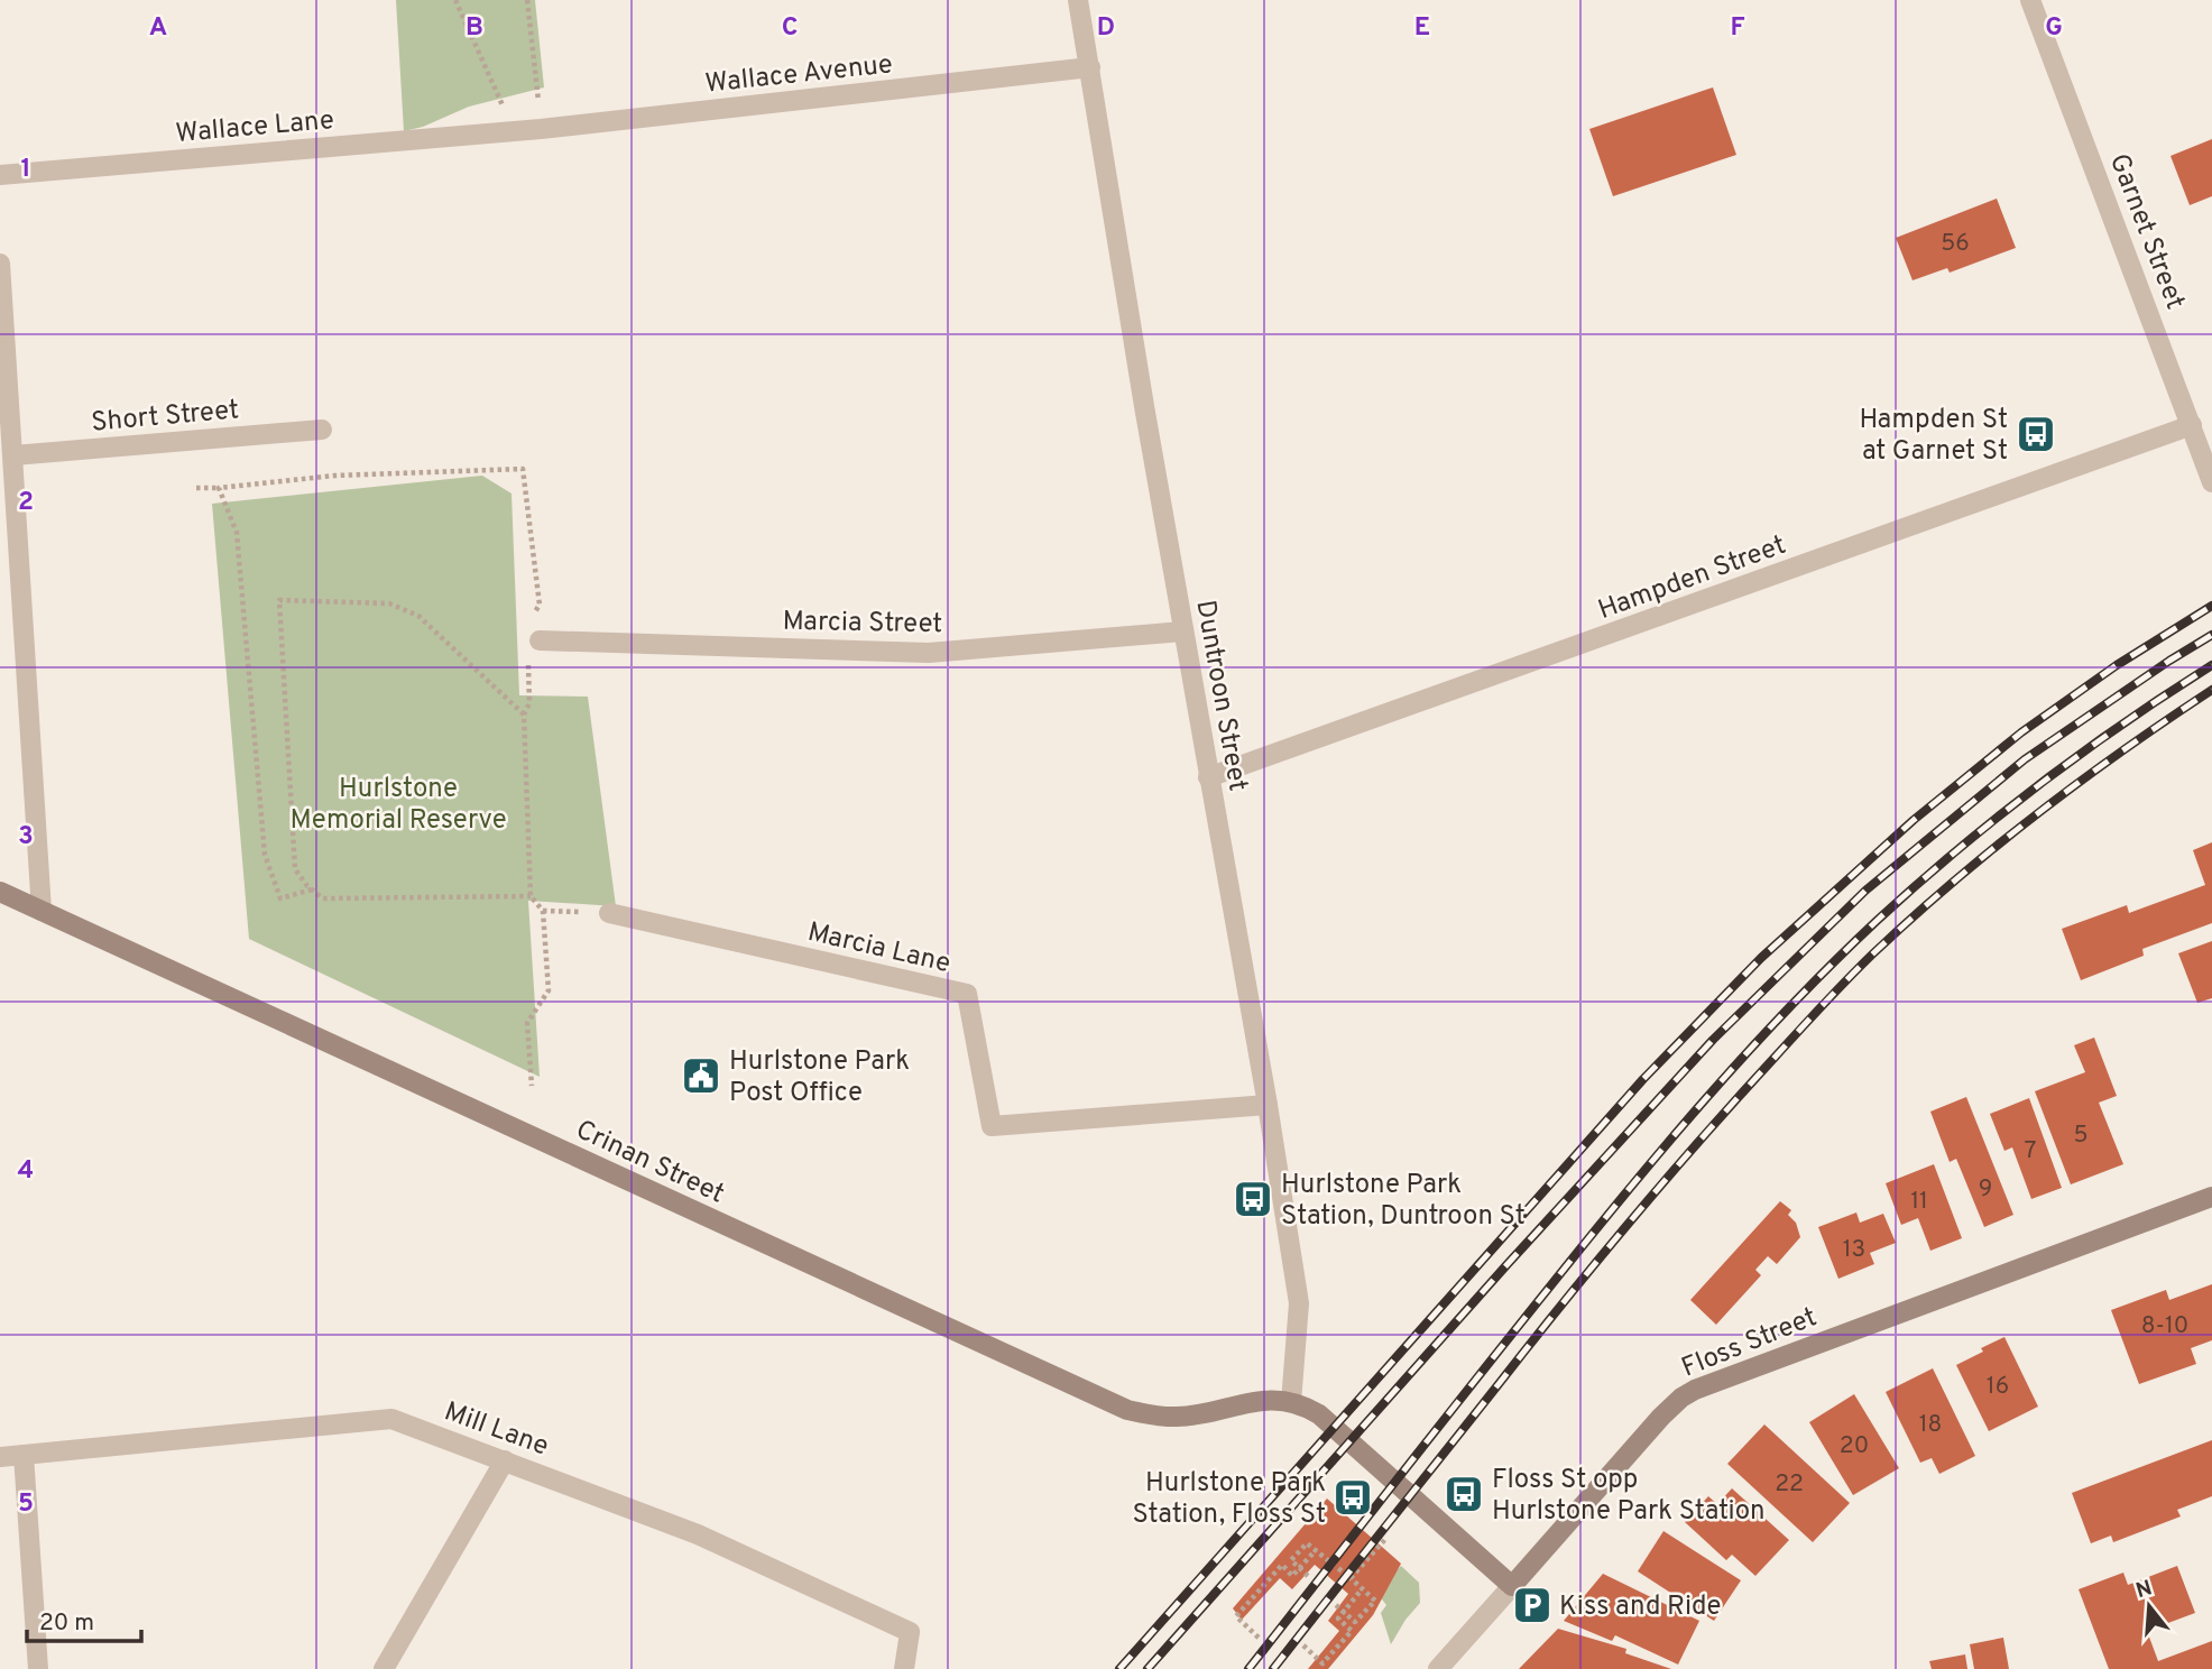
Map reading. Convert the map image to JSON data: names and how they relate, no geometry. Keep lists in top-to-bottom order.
{
  "streets": {
    "street": [
      "Wallace Avenue",
      "Wallace Lane",
      "Garnet Street",
      "Short Street",
      "Hampden Street",
      "Marcia Street",
      "Duntroon Street",
      "Marcia Lane",
      "Crinan Street",
      "Floss Street",
      "Mill Lane"
    ]
  },
  "crossings": [
    ["Wallace Avenue", "Wallace Lane"],
    ["Wallace Avenue", "Duntroon Street"],
    ["Garnet Street", "Hampden Street"],
    ["Hampden Street", "Duntroon Street"],
    ["Marcia Street", "Duntroon Street"],
    ["Duntroon Street", "Marcia Lane"],
    ["Duntroon Street", "Crinan Street"]
  ],
  "parks": ["Hurlstone Memorial Reserve"],
  "places": {
    "bus stop": [
      "Hampden St at Garnet St",
      "Hurlstone Park Station, Duntroon St",
      "Floss St opp Hurlstone Park Station",
      "Hurlstone Park Station, Floss St"
    ],
    "public building": ["Hurlstone Park Post Office"],
    "parking": ["Kiss and Ride"]
  },
  "house_numbers": [
    "56",
    "5",
    "7",
    "9",
    "11",
    "13",
    "8-10",
    "16",
    "18",
    "20",
    "22"
  ],
  "scale_bar": "20 m",
  "north": "top",
  "grid": {
    "columns": [
      "A",
      "B",
      "C",
      "D",
      "E",
      "F",
      "G"
    ],
    "rows": [
      "1",
      "2",
      "3",
      "4",
      "5"
    ]
  }
}
